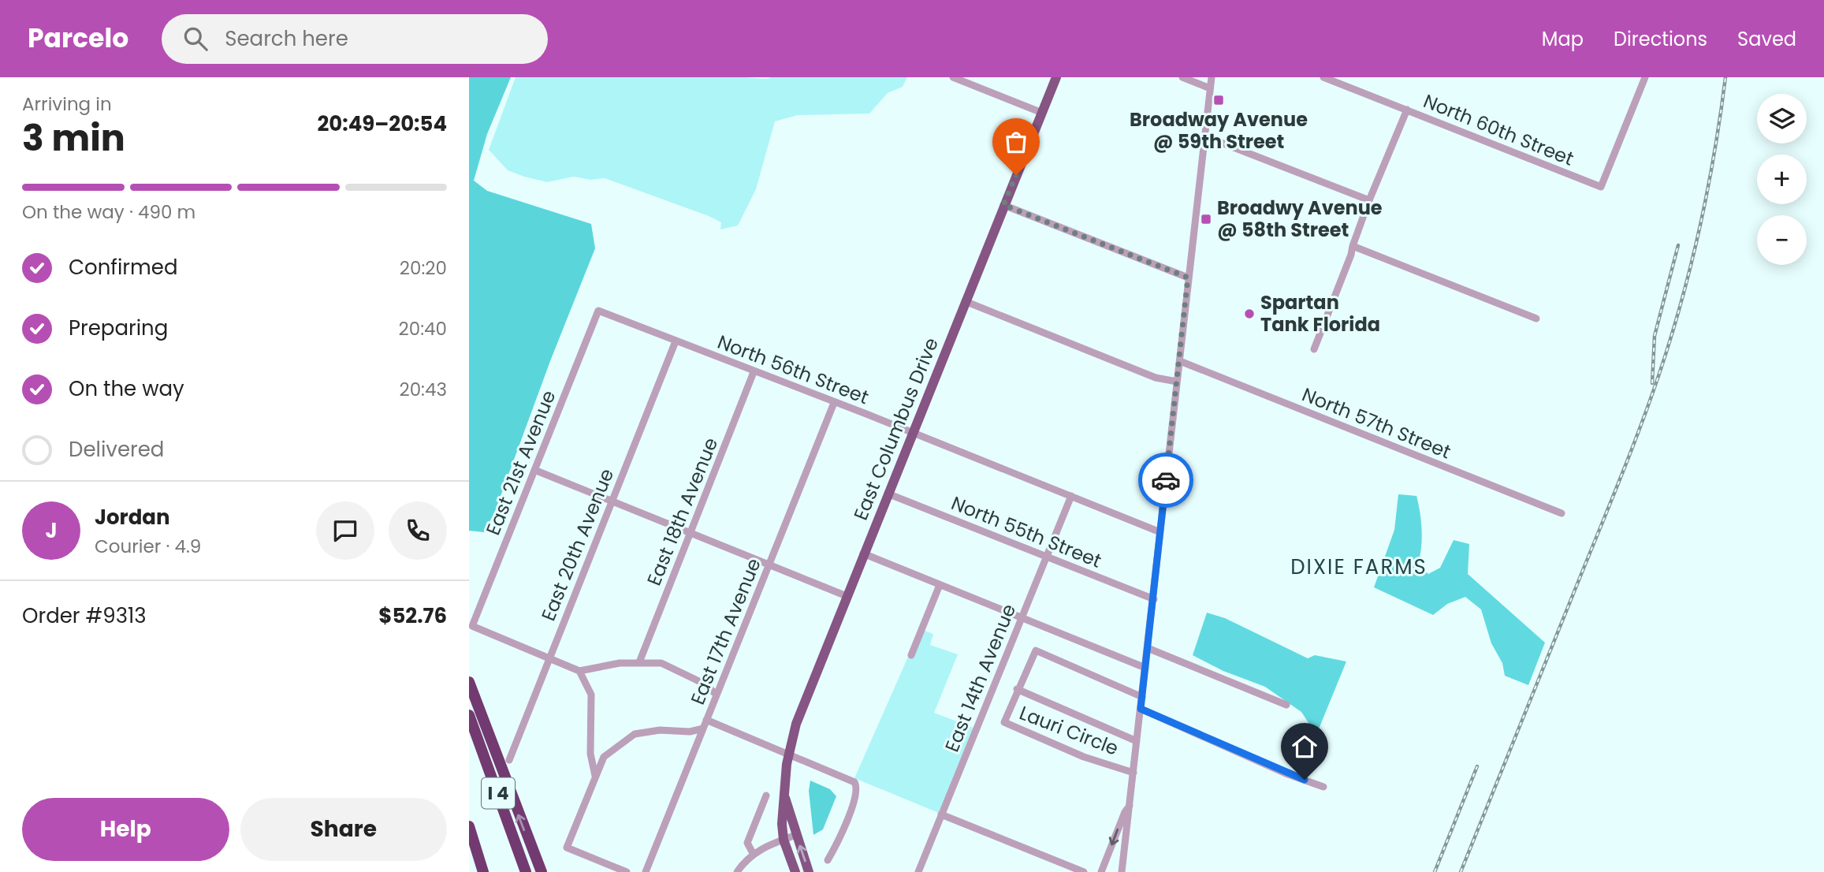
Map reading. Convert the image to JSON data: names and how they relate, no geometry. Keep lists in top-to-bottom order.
{
  "streets": {
    "highway": ["I 4"],
    "main road": ["East Columbus Drive"],
    "street": [
      "North 60th Street",
      "North 56th Street",
      "North 57th Street",
      "East 21st Avenue",
      "East 18th Avenue",
      "North 55th Street",
      "East 20th Avenue",
      "East 17th Avenue",
      "East 14th Avenue",
      "Lauri Circle"
    ]
  },
  "crossings": [
    ["North 56th Street", "East Columbus Drive"],
    ["North 56th Street", "East 21st Avenue"],
    ["North 56th Street", "East 18th Avenue"],
    ["North 56th Street", "East 20th Avenue"],
    ["North 56th Street", "East 17th Avenue"],
    ["North 56th Street", "East 14th Avenue"],
    ["East Columbus Drive", "North 55th Street"],
    ["East 21st Avenue", "East 20th Avenue"],
    ["North 55th Street", "East 14th Avenue"]
  ],
  "districts": ["DIXIE FARMS"],
  "places": {
    "transit": ["Broadway Avenue @ 59th Street", "Broadwy Avenue @ 58th Street"],
    "other": ["Spartan Tank Florida"]
  },
  "page": {
    "header": "Parcelo",
    "search": "Search here",
    "nav": ["Map", "Directions", "Saved"],
    "heading": ["3 min", "Arriving in", "20:49–20:54"],
    "panel": [
      "Jordan",
      "Courier · 4.9",
      "Order #9313",
      "$52.76"
    ],
    "map_buttons": ["+", "−"],
    "bar": "On the way · 490 m",
    "list": [
      ["Confirmed", "20:20"],
      ["Preparing", "20:40"],
      ["On the way", "20:43"],
      "Delivered"
    ],
    "round": "J",
    "buttons": ["Help", "Share"]
  }
}
